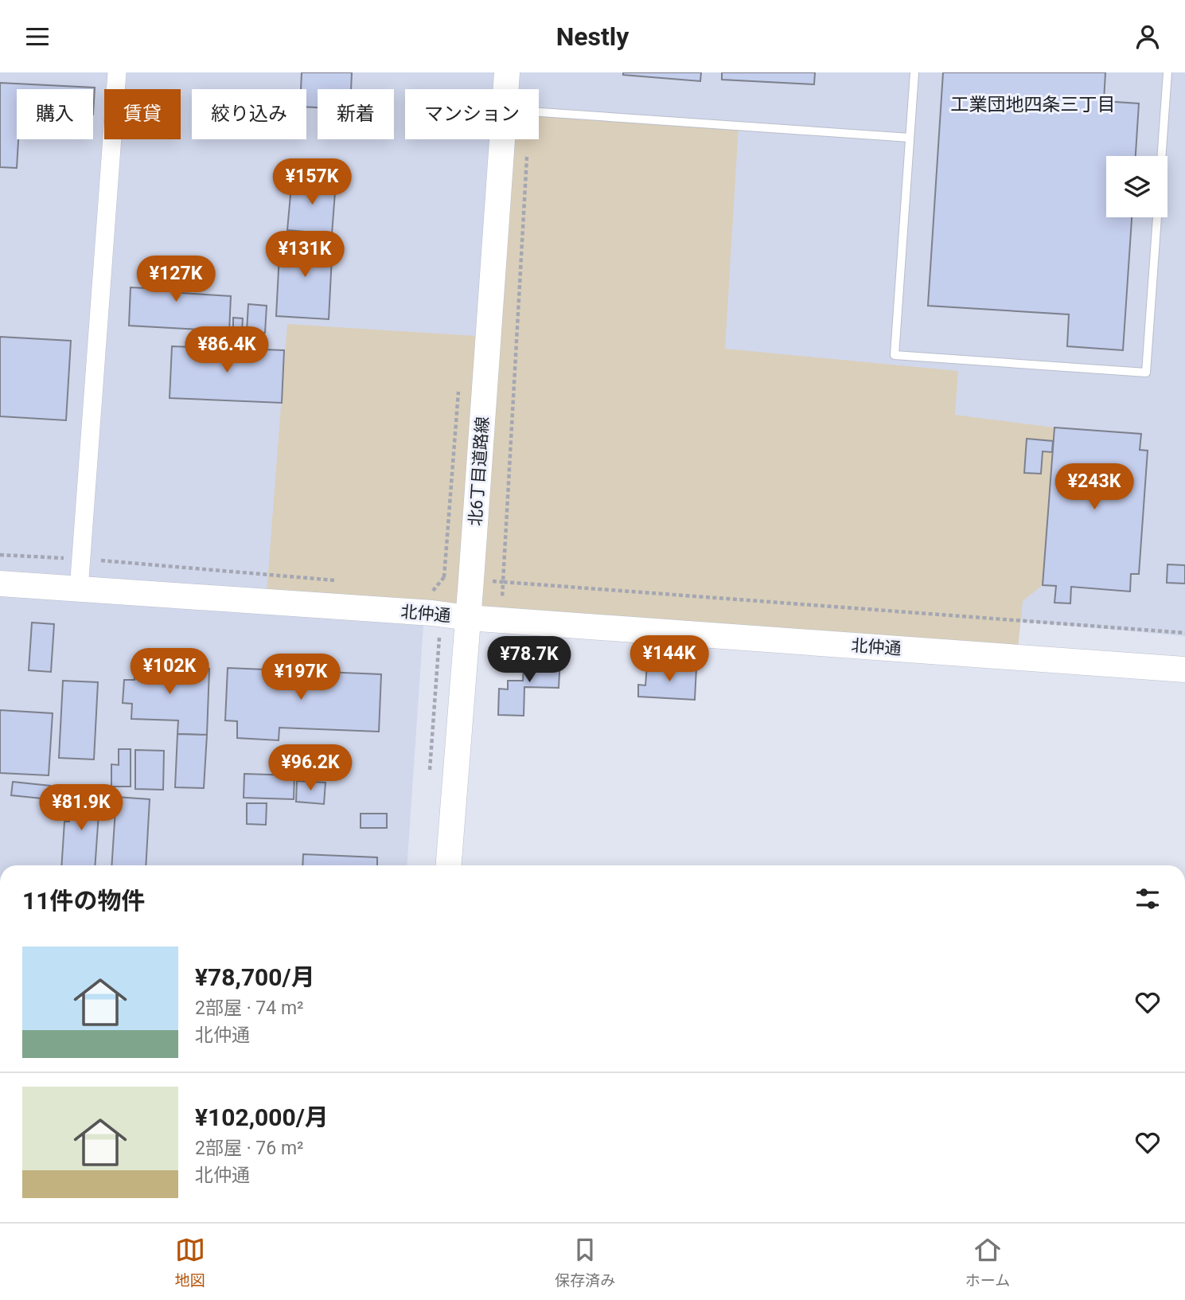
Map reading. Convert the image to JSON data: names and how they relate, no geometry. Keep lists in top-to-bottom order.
{
  "streets": {
    "street": ["北6丁目道路線", "北仲通"]
  },
  "crossings": [
    ["北6丁目道路線", "北仲通"]
  ],
  "districts": ["工業団地四条三丁目"],
  "page": {
    "header": "Nestly",
    "chip": [
      "購入",
      "賃貸",
      "絞り込み",
      "新着",
      "マンション"
    ],
    "price": [
      "¥157K",
      "¥131K",
      "¥127K",
      "¥86.4K",
      "¥243K",
      "¥144K",
      "¥78.7K",
      "¥102K",
      "¥197K",
      "¥96.2K",
      "¥81.9K"
    ],
    "heading": "11件の物件",
    "list": [
      {
        "name": "¥78,700/月",
        "note": "2部屋 · 74 m² · 北仲通"
      },
      {
        "name": "¥102,000/月",
        "note": "2部屋 · 76 m² · 北仲通"
      }
    ],
    "tabs": ["地図", "保存済み", "ホーム"]
  }
}
